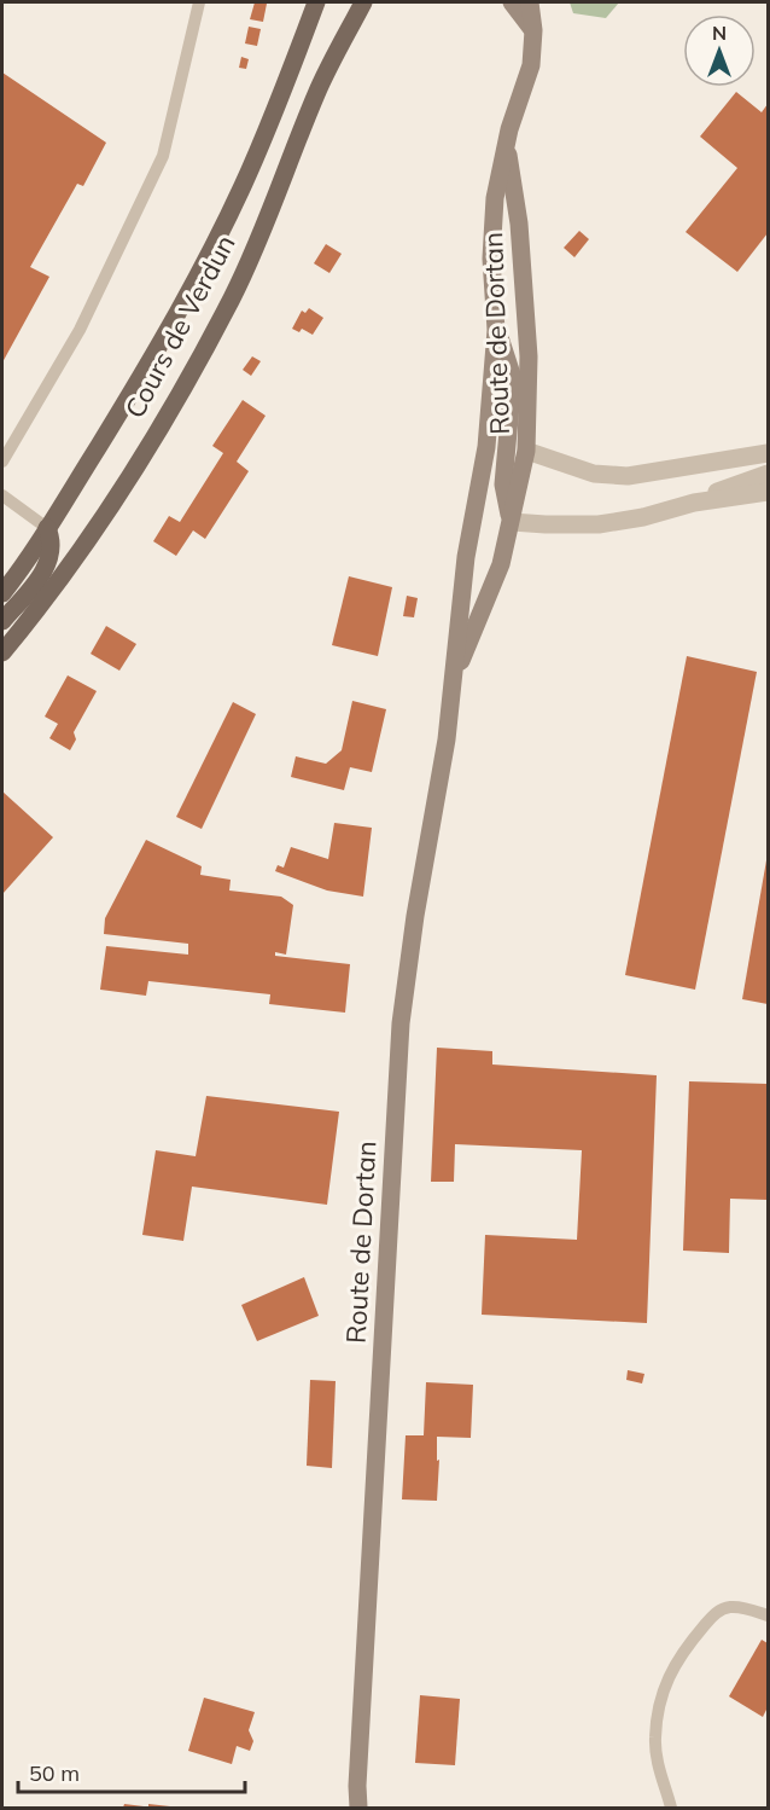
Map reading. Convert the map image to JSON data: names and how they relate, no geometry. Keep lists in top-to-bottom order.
{
  "streets": {
    "main road": ["Cours de Verdun", "Route de Dortan"]
  },
  "scale_bar": "50 m",
  "north": "top"
}
